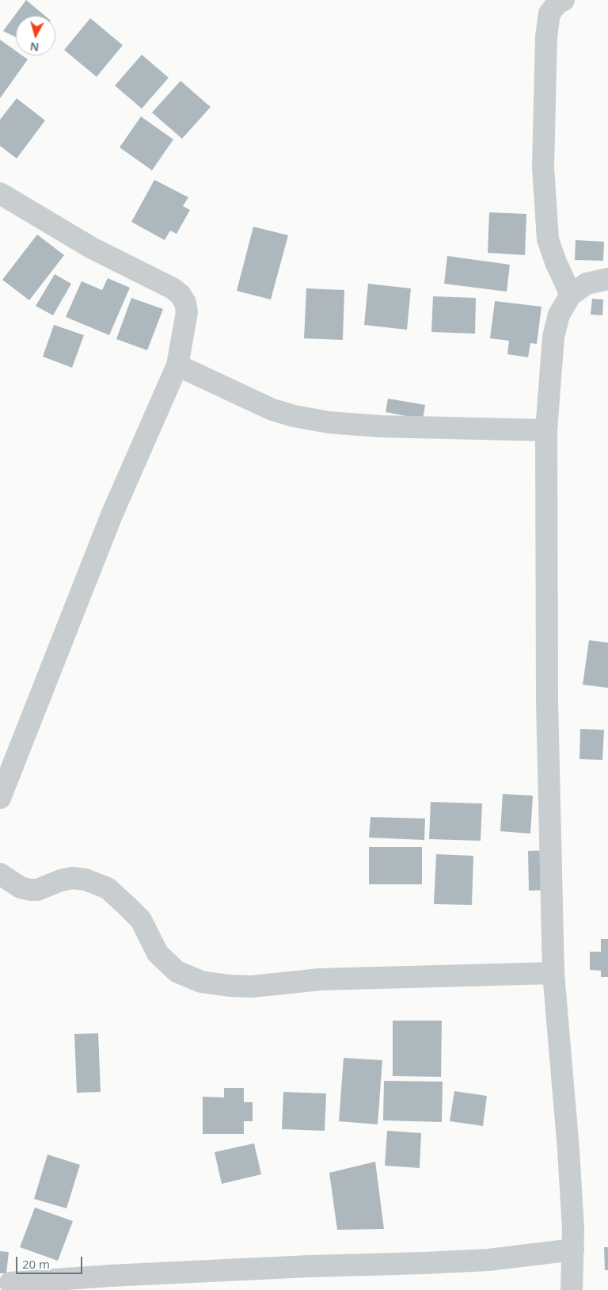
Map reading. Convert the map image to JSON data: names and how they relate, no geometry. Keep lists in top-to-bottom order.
{
  "scale_bar": "20 m",
  "north": "bottom"
}
